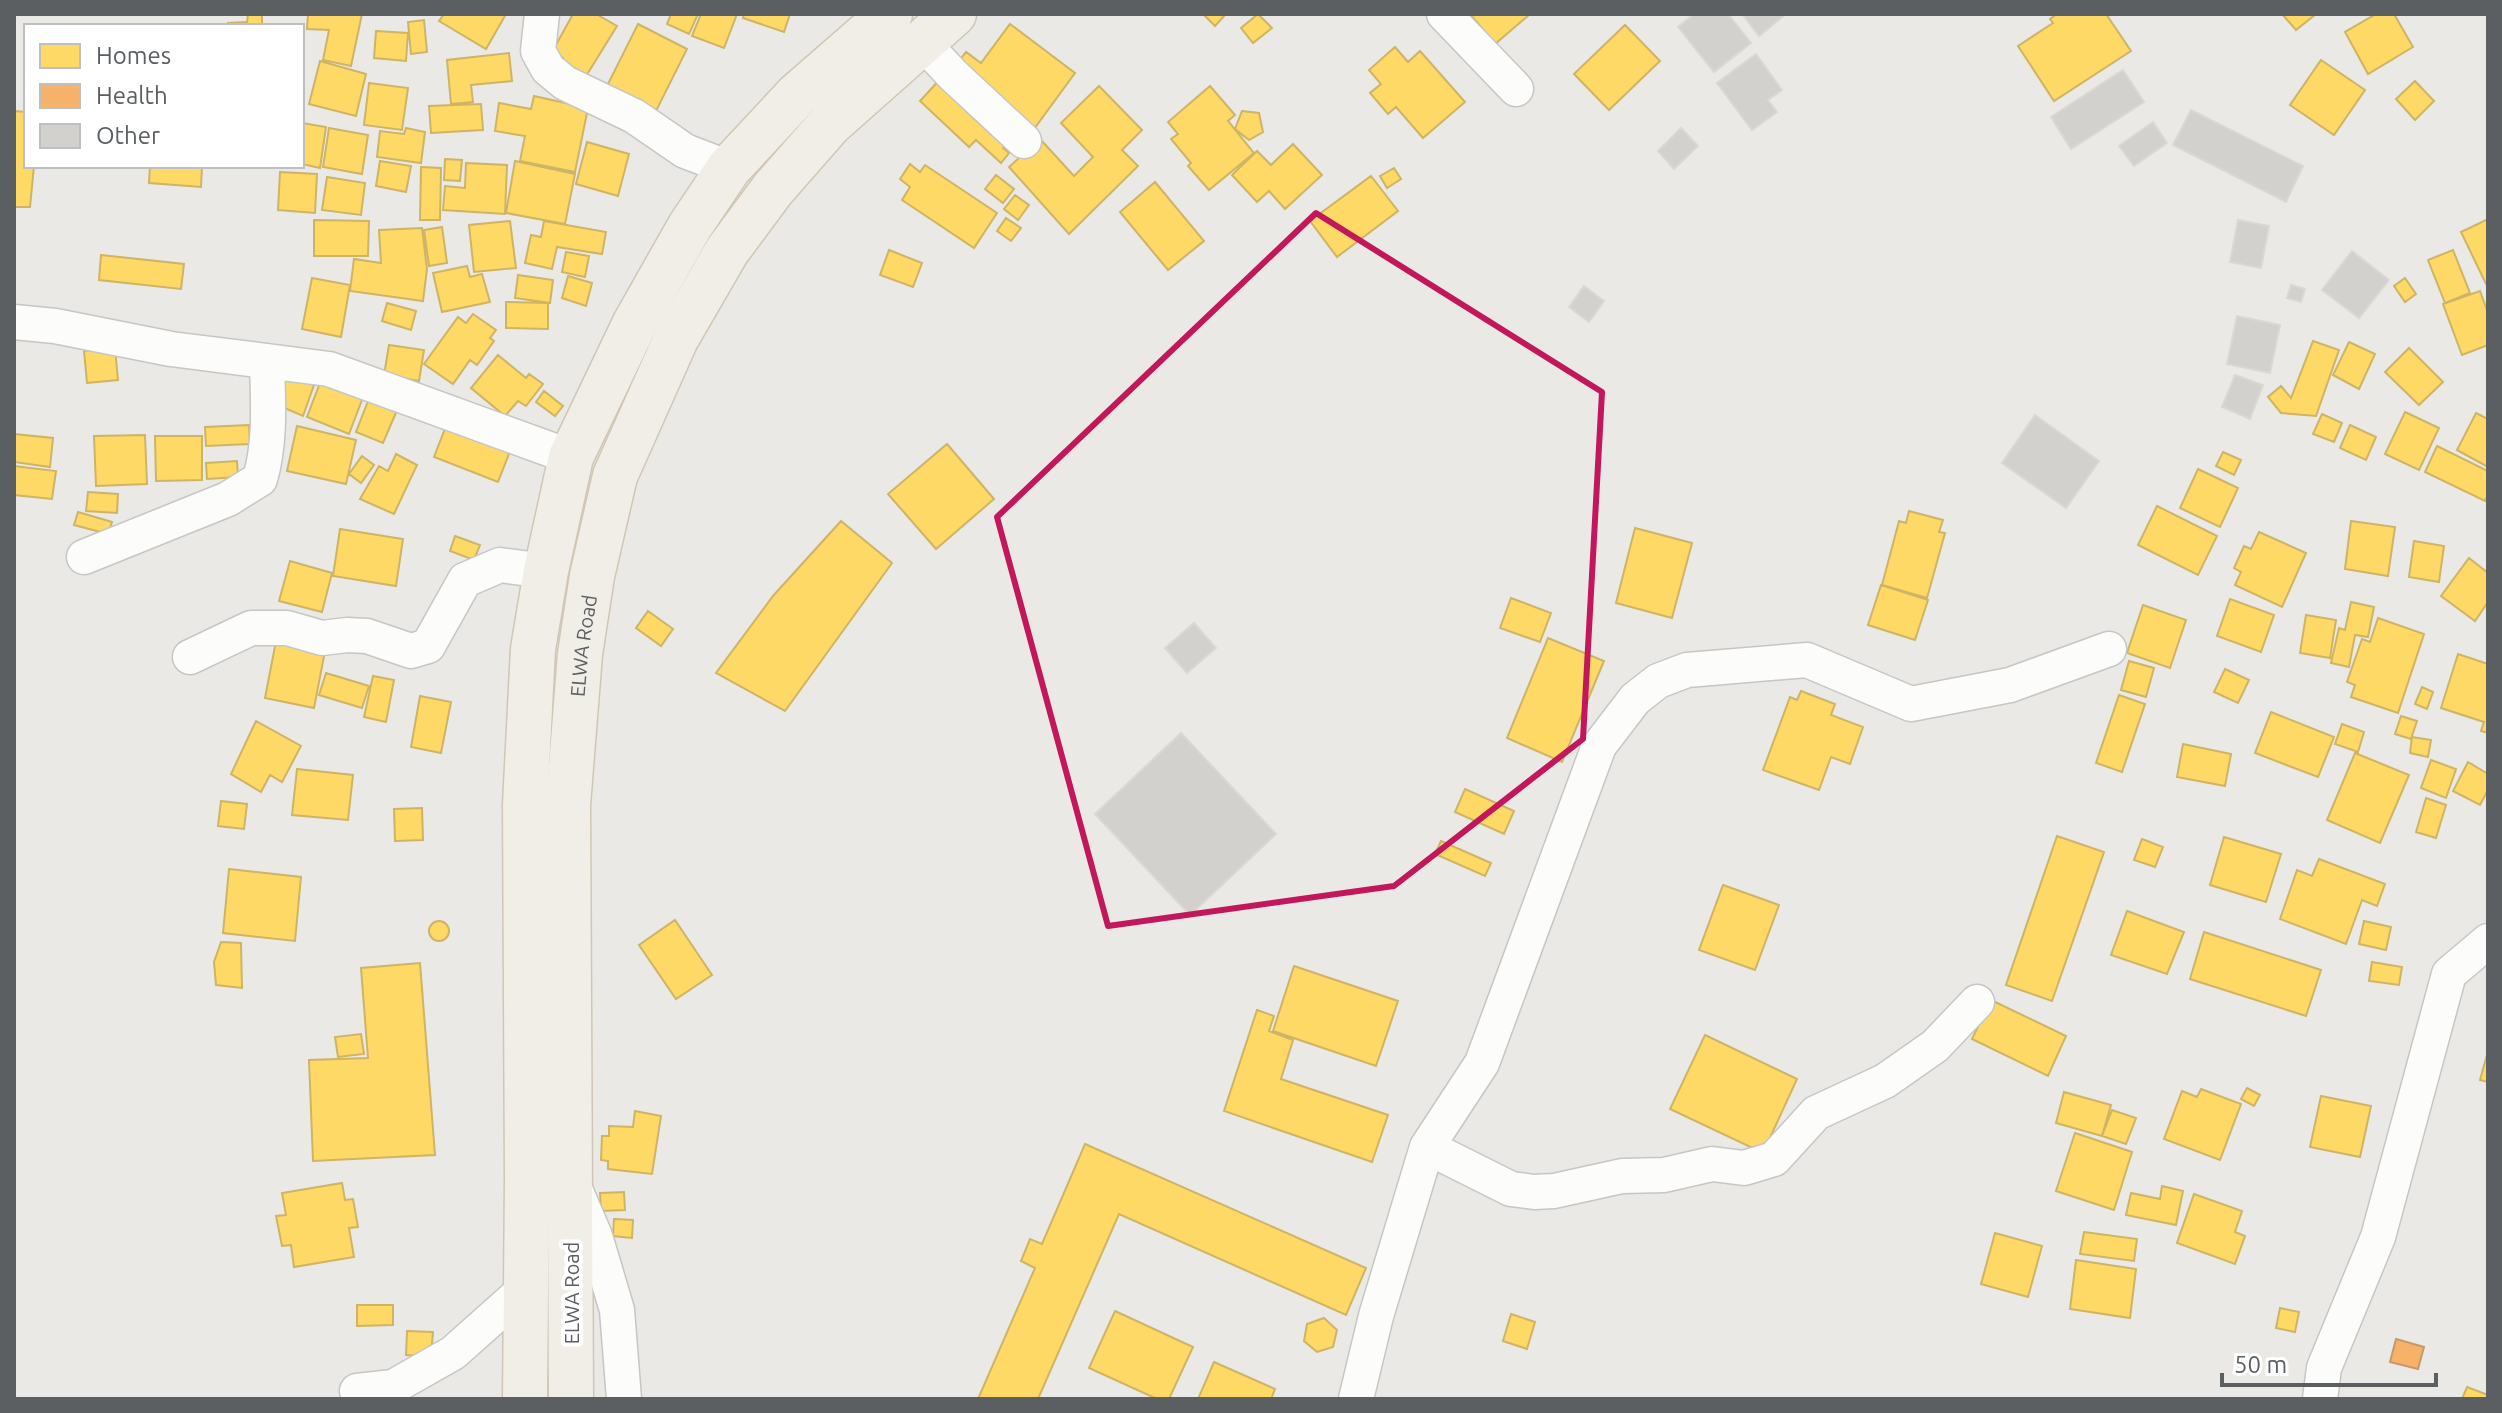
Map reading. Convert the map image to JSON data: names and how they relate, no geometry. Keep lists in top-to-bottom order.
{
  "streets": {
    "main road": ["ELWA Road"]
  },
  "legend": ["Homes", "Health", "Other"],
  "scale_bar": "50 m"
}
